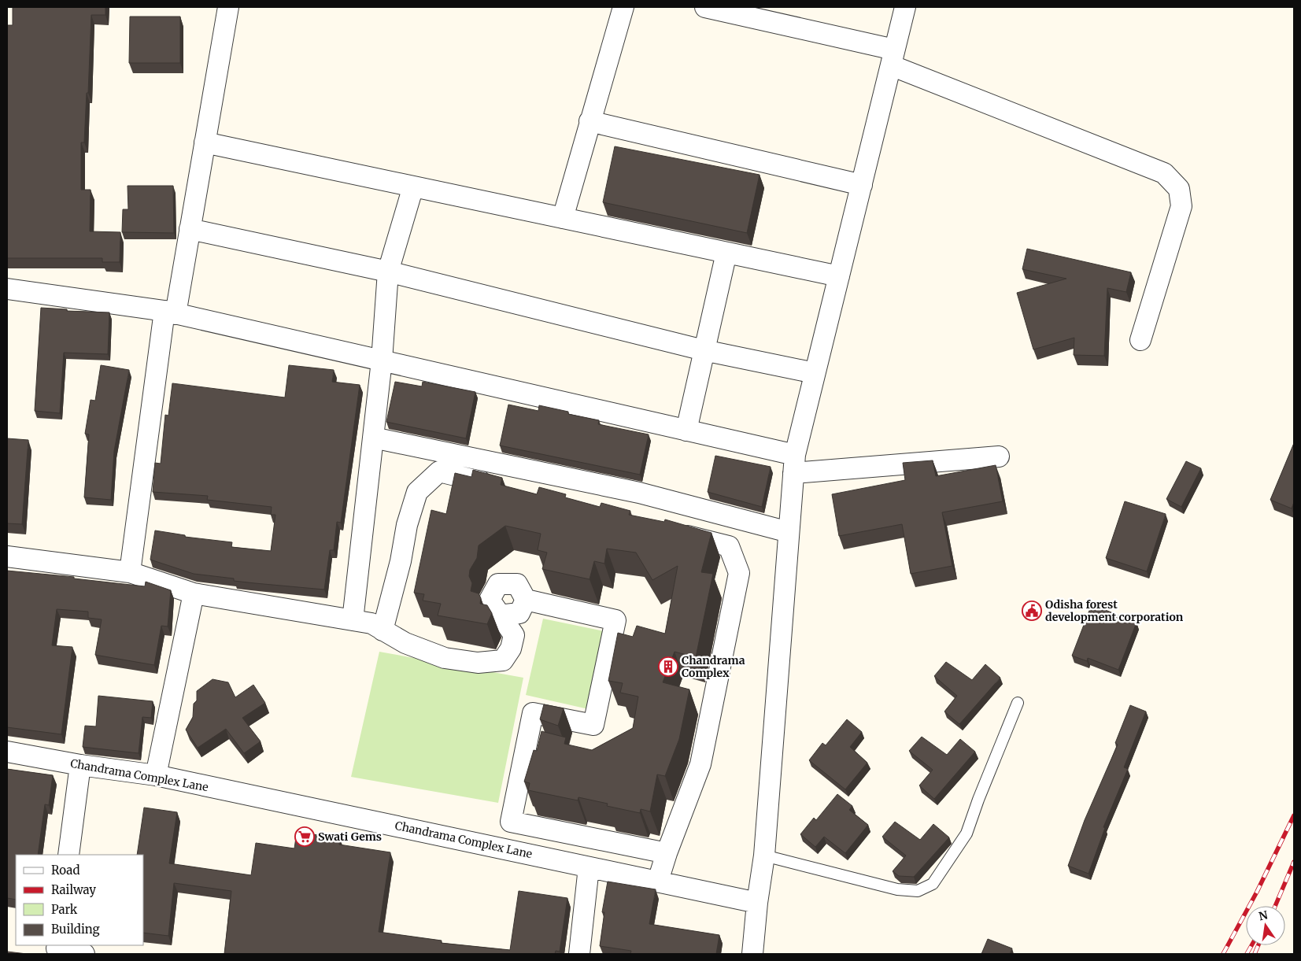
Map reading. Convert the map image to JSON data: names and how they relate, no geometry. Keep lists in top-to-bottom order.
{
  "streets": {
    "street": ["Chandrama Complex Lane"]
  },
  "places": {
    "public building": ["Odisha forest development corporation"],
    "building": ["Chandrama Complex"],
    "supermarket": ["Swati Gems"]
  },
  "legend": [
    "Road",
    "Railway",
    "Park",
    "Building"
  ],
  "north": "top"
}
